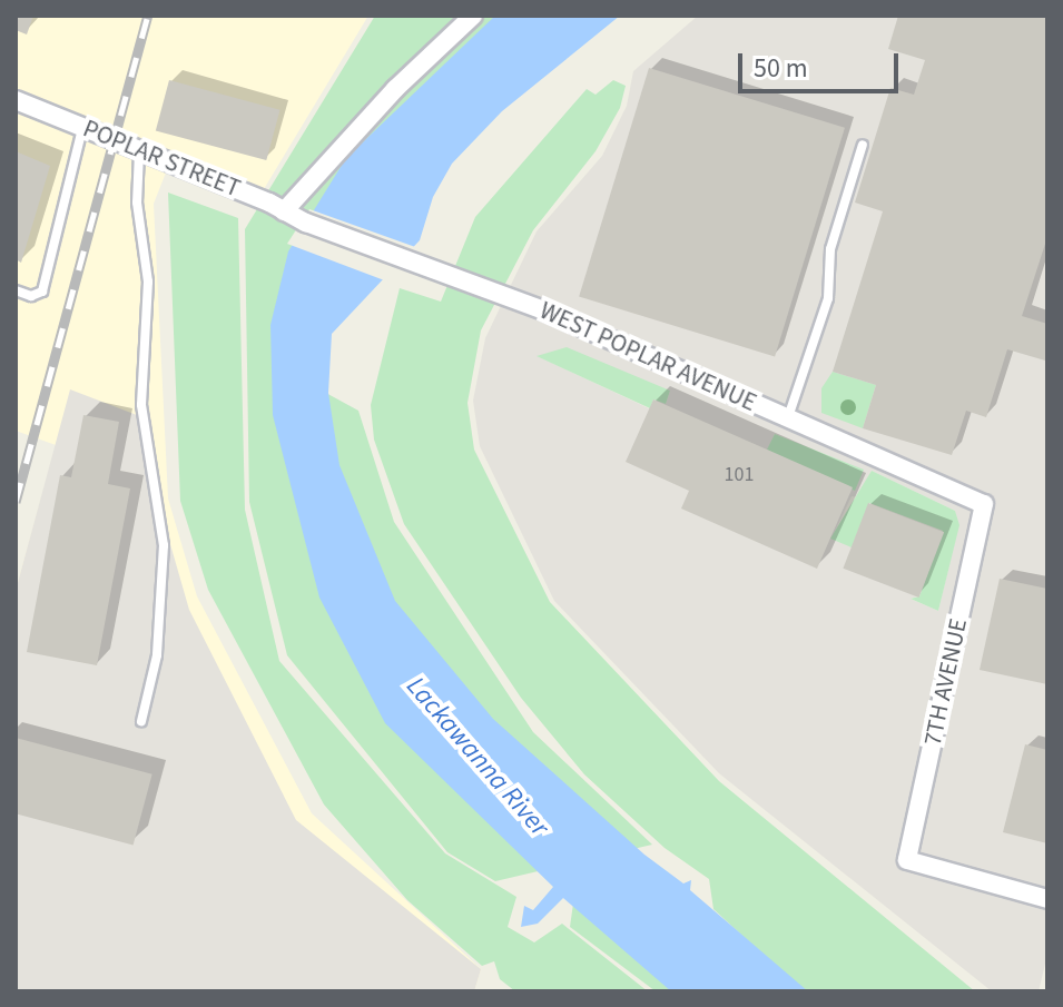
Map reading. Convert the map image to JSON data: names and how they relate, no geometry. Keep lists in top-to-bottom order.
{
  "streets": {
    "street": ["POPLAR STREET", "WEST POPLAR AVENUE", "7TH AVENUE"]
  },
  "crossings": [
    ["POPLAR STREET", "WEST POPLAR AVENUE"],
    ["WEST POPLAR AVENUE", "7TH AVENUE"]
  ],
  "water": ["Lackawanna River"],
  "house_numbers": ["101"],
  "scale_bar": "50 m"
}
